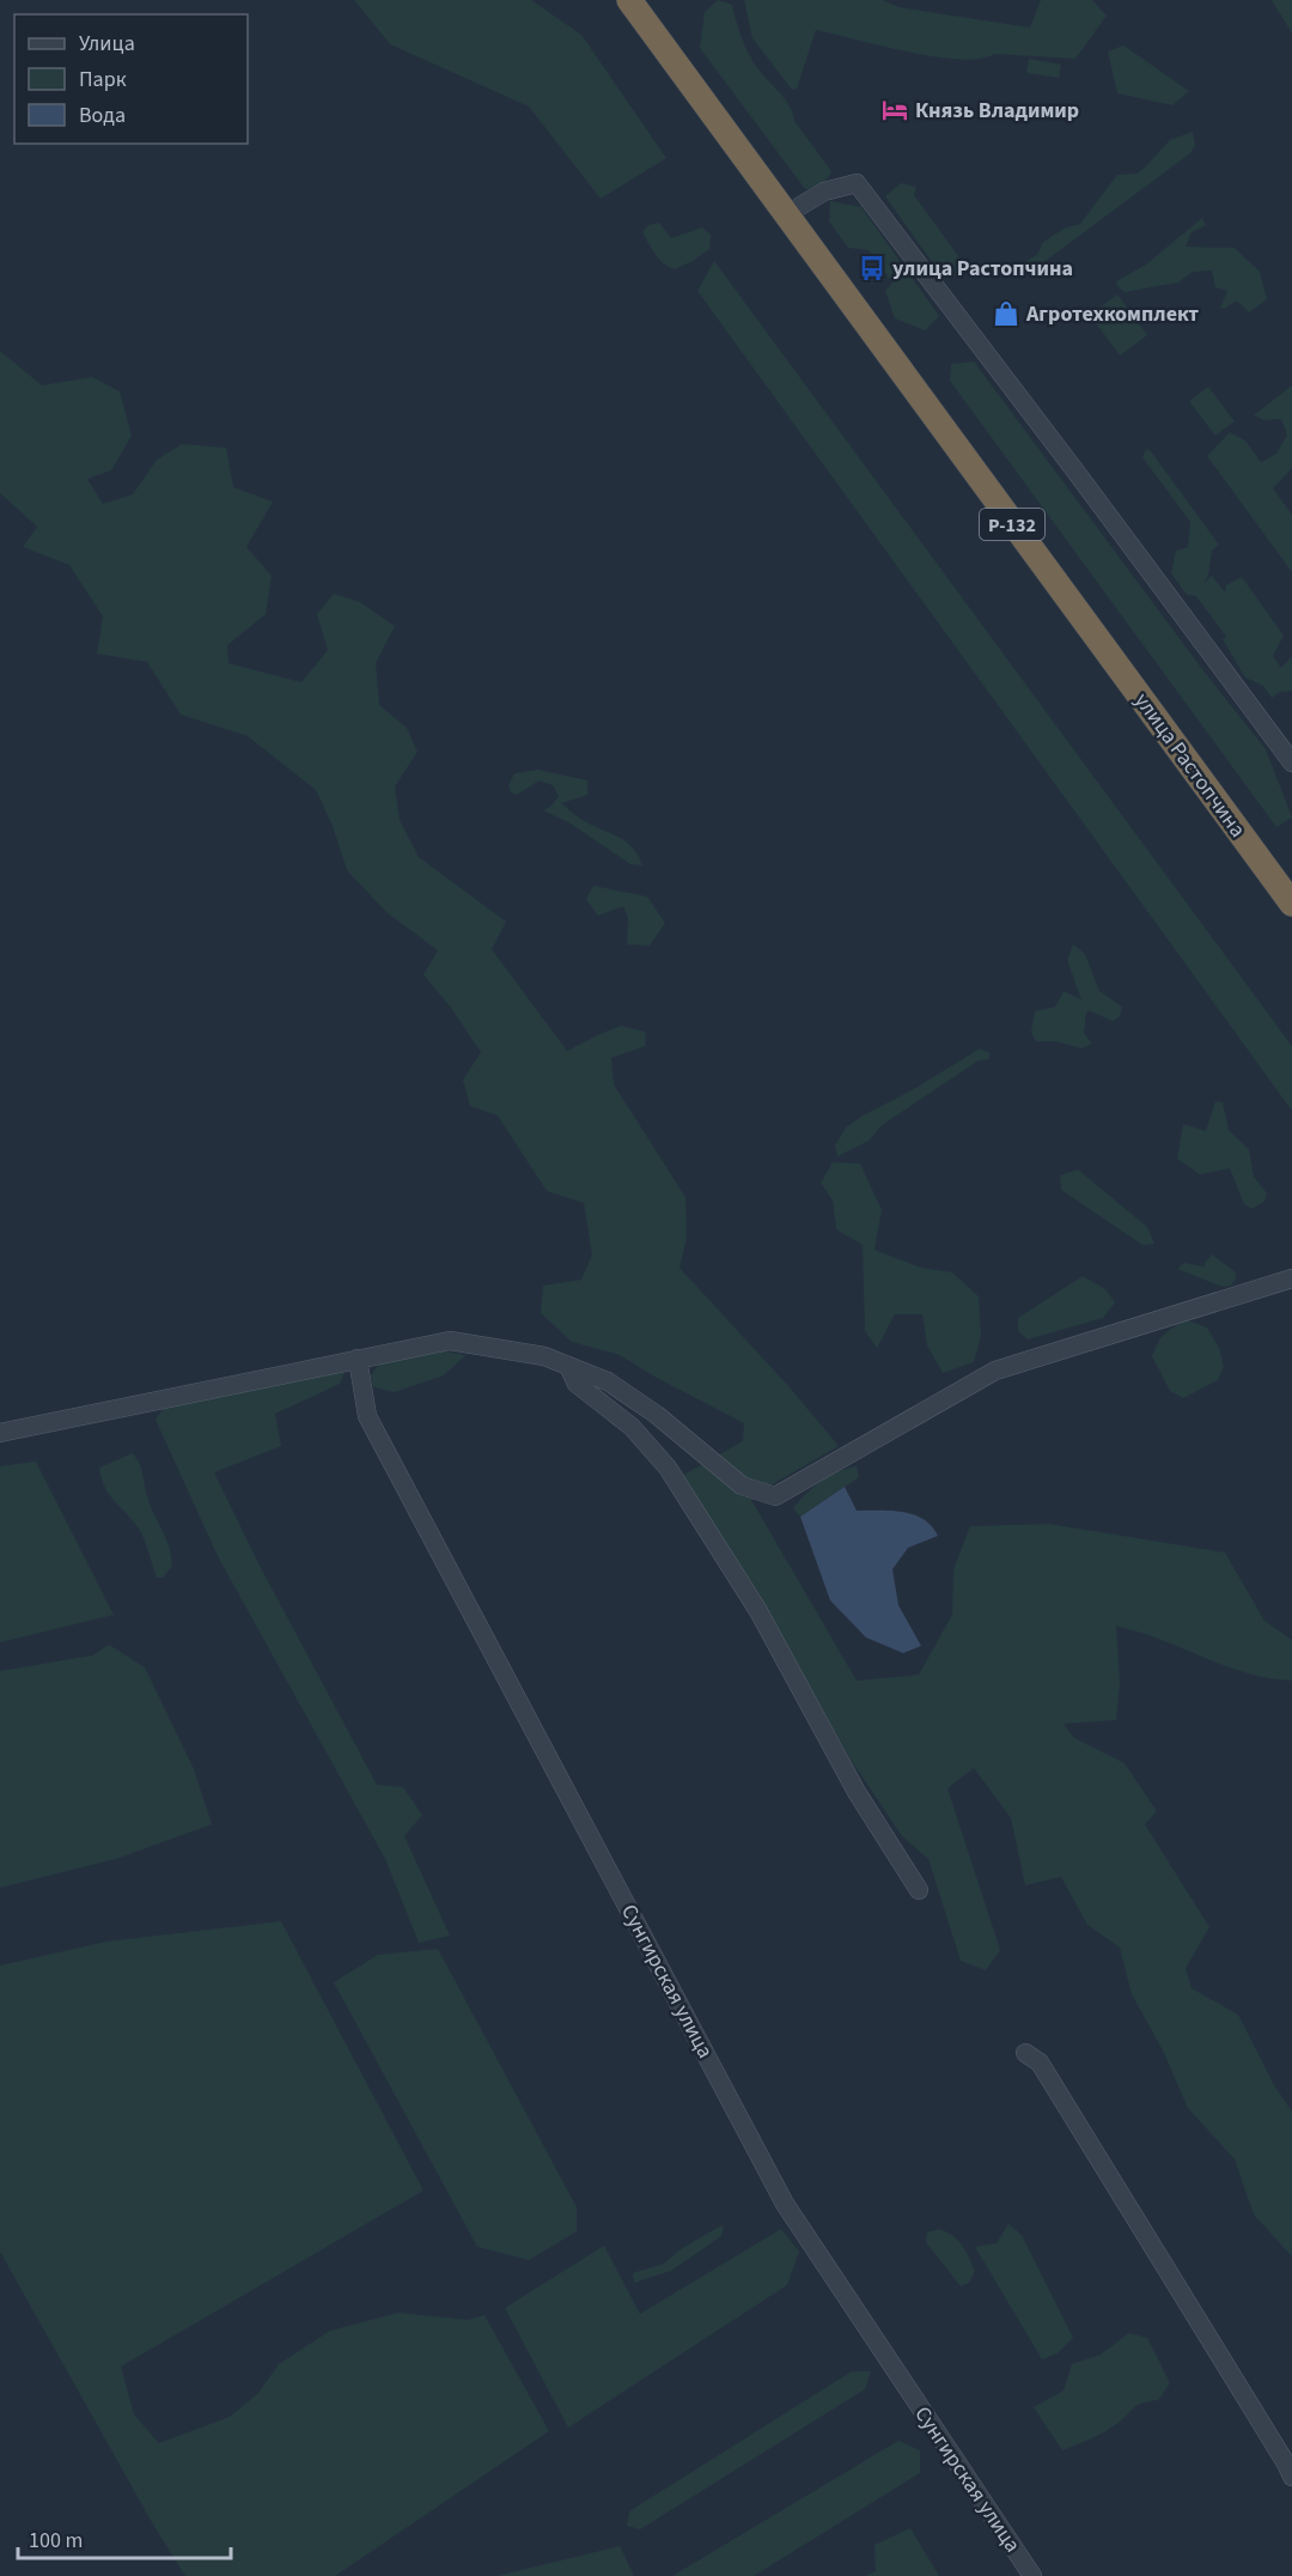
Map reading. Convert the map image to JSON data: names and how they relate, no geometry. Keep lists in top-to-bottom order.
{
  "streets": {
    "highway": ["Р-132", "улица Растопчина"],
    "street": ["Сунгирская улица"]
  },
  "places": {
    "hotel": ["Князь Владимир"],
    "bus stop": ["улица Растопчина"],
    "shop": ["Агротехкомплект"]
  },
  "legend": ["Улица", "Парк", "Вода"],
  "scale_bar": "100 m"
}
